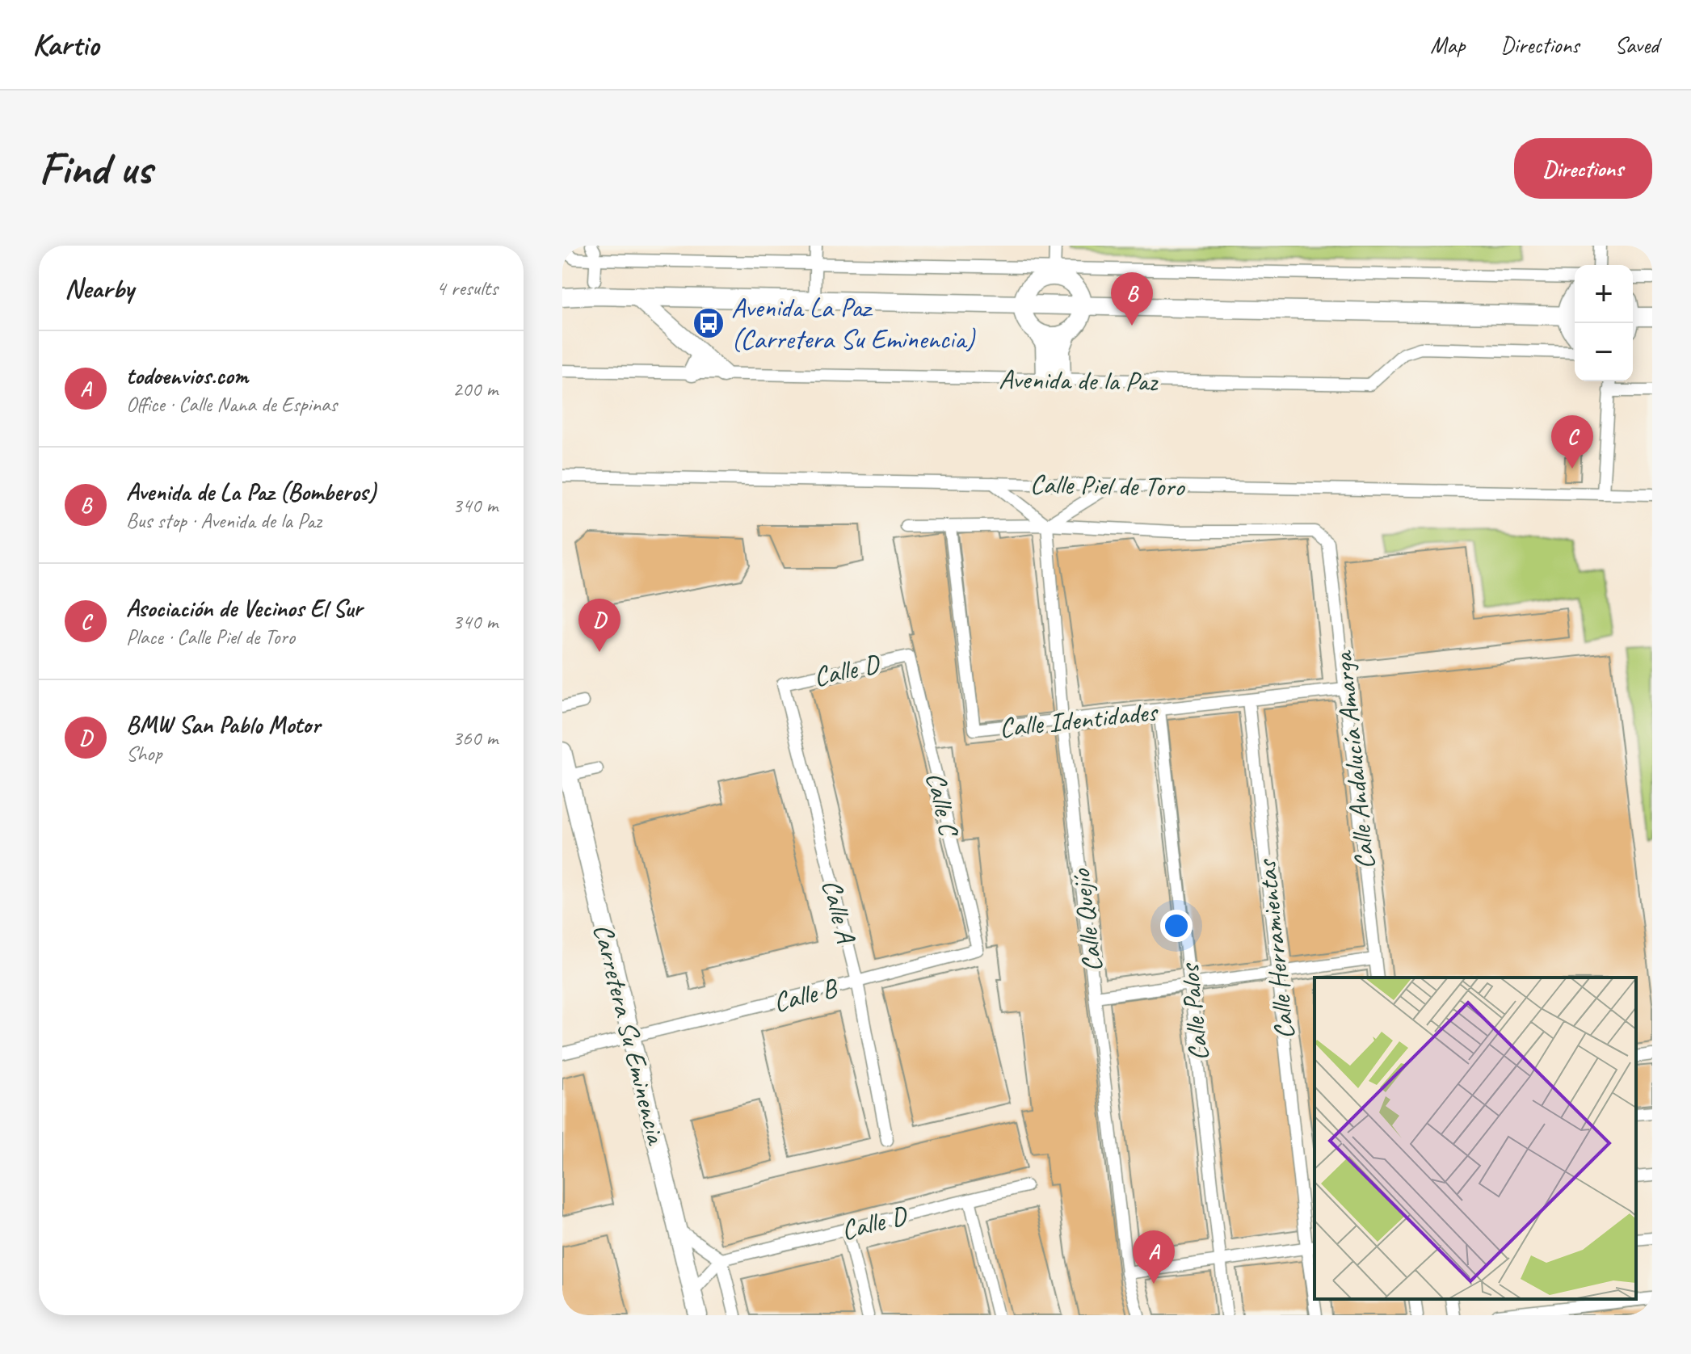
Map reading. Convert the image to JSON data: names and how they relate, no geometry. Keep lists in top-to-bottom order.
{
  "streets": {
    "main road": ["Carretera Su Eminencia"],
    "street": [
      "Avenida de la Paz",
      "Calle Piel de Toro",
      "Calle D",
      "Calle Identidades",
      "Calle Andalucía Amarga",
      "Calle C",
      "Calle A",
      "Calle Quejío",
      "Calle Herramientas",
      "Calle B",
      "Calle Palos"
    ]
  },
  "crossings": [
    ["Calle Piel de Toro", "Calle Identidades"],
    ["Calle Piel de Toro", "Calle Andalucía Amarga"],
    ["Calle Piel de Toro", "Calle Quejío"],
    ["Calle D", "Calle C"],
    ["Calle D", "Calle A"],
    ["Calle Identidades", "Calle Andalucía Amarga"],
    ["Calle Identidades", "Calle Quejío"],
    ["Calle Identidades", "Calle Herramientas"],
    ["Calle Identidades", "Calle Palos"],
    ["Calle C", "Calle B"],
    ["Calle A", "Calle B"],
    ["Calle B", "Carretera Su Eminencia"]
  ],
  "places": {
    "bus stop": ["Avenida La Paz (Carretera Su Eminencia)"]
  },
  "page": {
    "header": "Kartio",
    "nav": ["Map", "Directions", "Saved"],
    "buttons": "Directions",
    "title": "Find us",
    "heading": ["Nearby", "4 results"],
    "map_buttons": ["+", "−"],
    "pins": [
      "B",
      "C",
      "D",
      "A"
    ],
    "list": [
      {
        "mark": "A",
        "name": "todoenvios.com",
        "note": "Office · Calle Nana de Espinas",
        "value": "200 m"
      },
      {
        "mark": "B",
        "name": "Avenida de La Paz (Bomberos)",
        "note": "Bus stop · Avenida de la Paz",
        "value": "340 m"
      },
      {
        "mark": "C",
        "name": "Asociación de Vecinos El Sur",
        "note": "Place · Calle Piel de Toro",
        "value": "340 m"
      },
      {
        "mark": "D",
        "name": "BMW San Pablo Motor",
        "note": "Shop",
        "value": "360 m"
      }
    ]
  }
}
